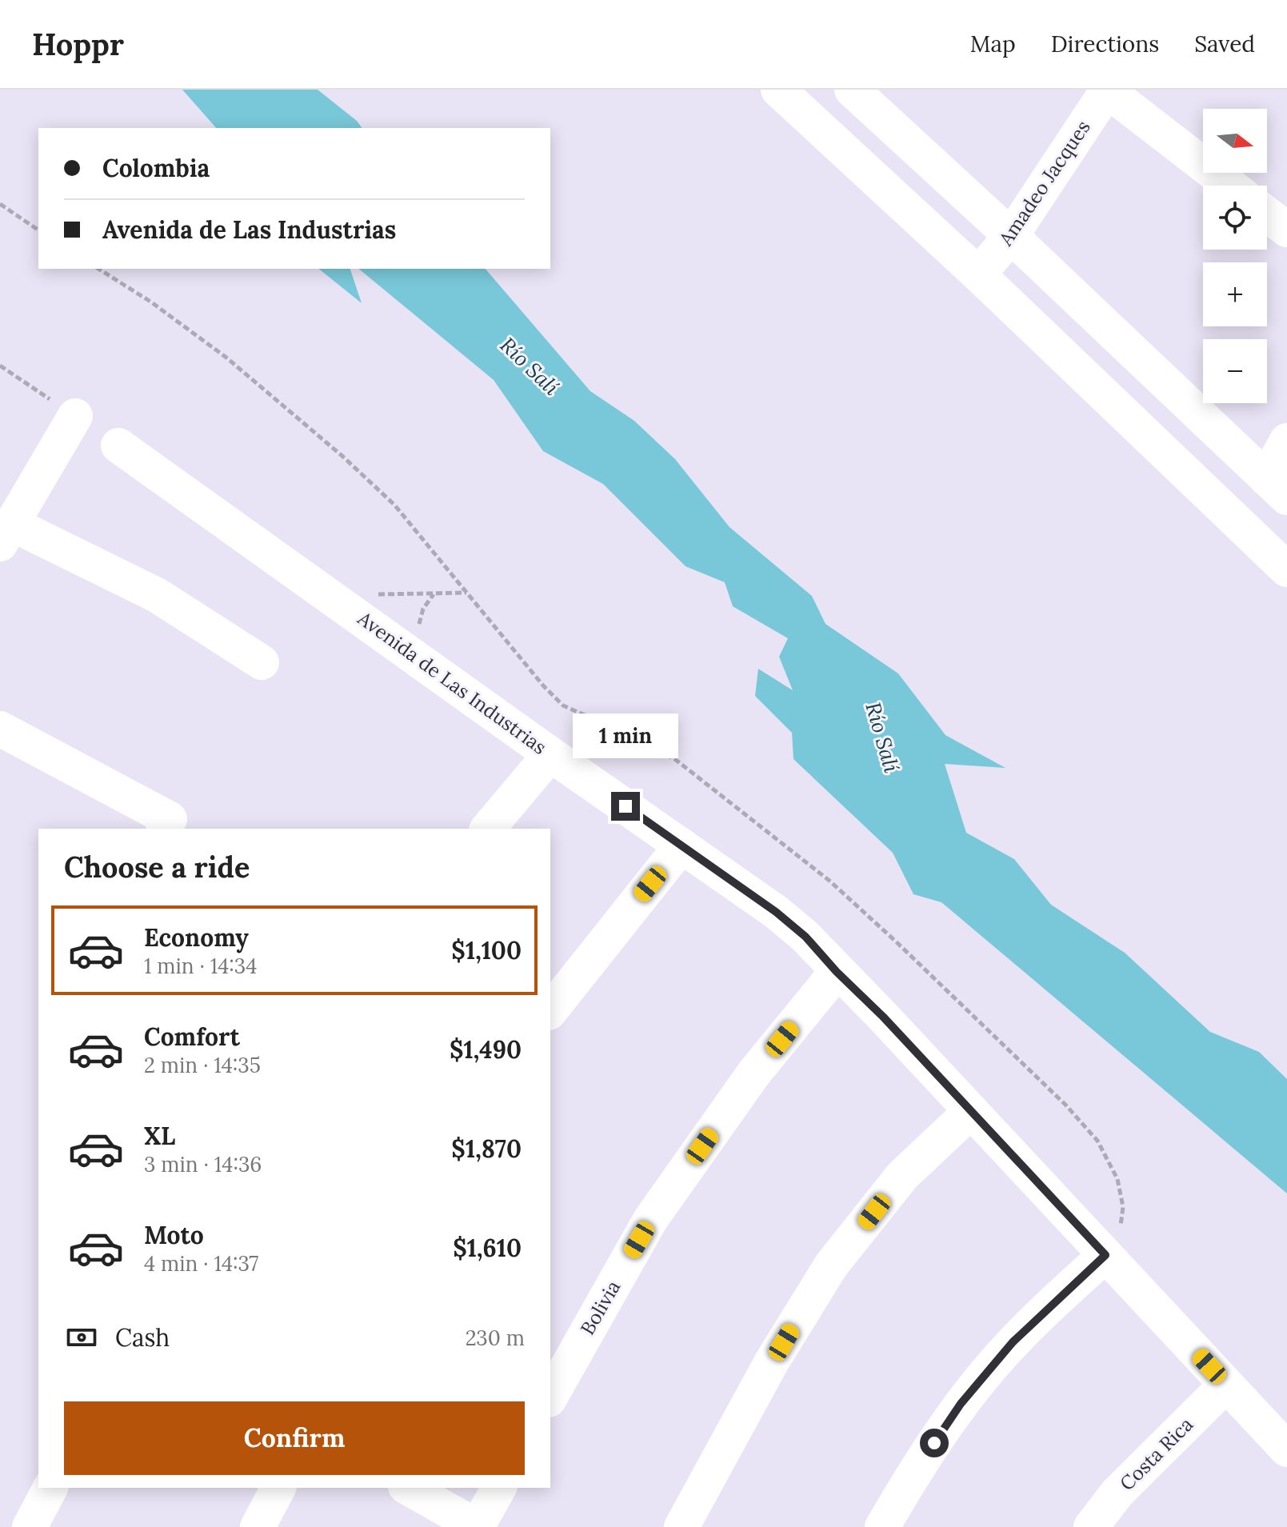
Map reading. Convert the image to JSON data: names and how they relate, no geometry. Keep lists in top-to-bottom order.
{
  "streets": {
    "street": [
      "Amadeo Jacques",
      "Avenida de Las Industrias",
      "Bolivia",
      "Costa Rica"
    ]
  },
  "crossings": [
    ["Avenida de Las Industrias", "Bolivia"],
    ["Avenida de Las Industrias", "Costa Rica"]
  ],
  "water": ["Río Salí"],
  "north": "right",
  "page": {
    "header": "Hoppr",
    "nav": ["Map", "Directions", "Saved"],
    "map_buttons": ["+", "−"],
    "banner": ["Colombia", "Avenida de Las Industrias"],
    "bubble": "1 min",
    "heading": "Choose a ride",
    "list": [
      {
        "name": "Economy",
        "note": "1 min · 14:34",
        "value": "$1,100"
      },
      {
        "name": "Comfort",
        "note": "2 min · 14:35",
        "value": "$1,490"
      },
      {
        "name": "XL",
        "note": "3 min · 14:36",
        "value": "$1,870"
      },
      {
        "name": "Moto",
        "note": "4 min · 14:37",
        "value": "$1,610"
      }
    ],
    "pay": ["Cash", "230 m"],
    "buttons": "Confirm"
  }
}
